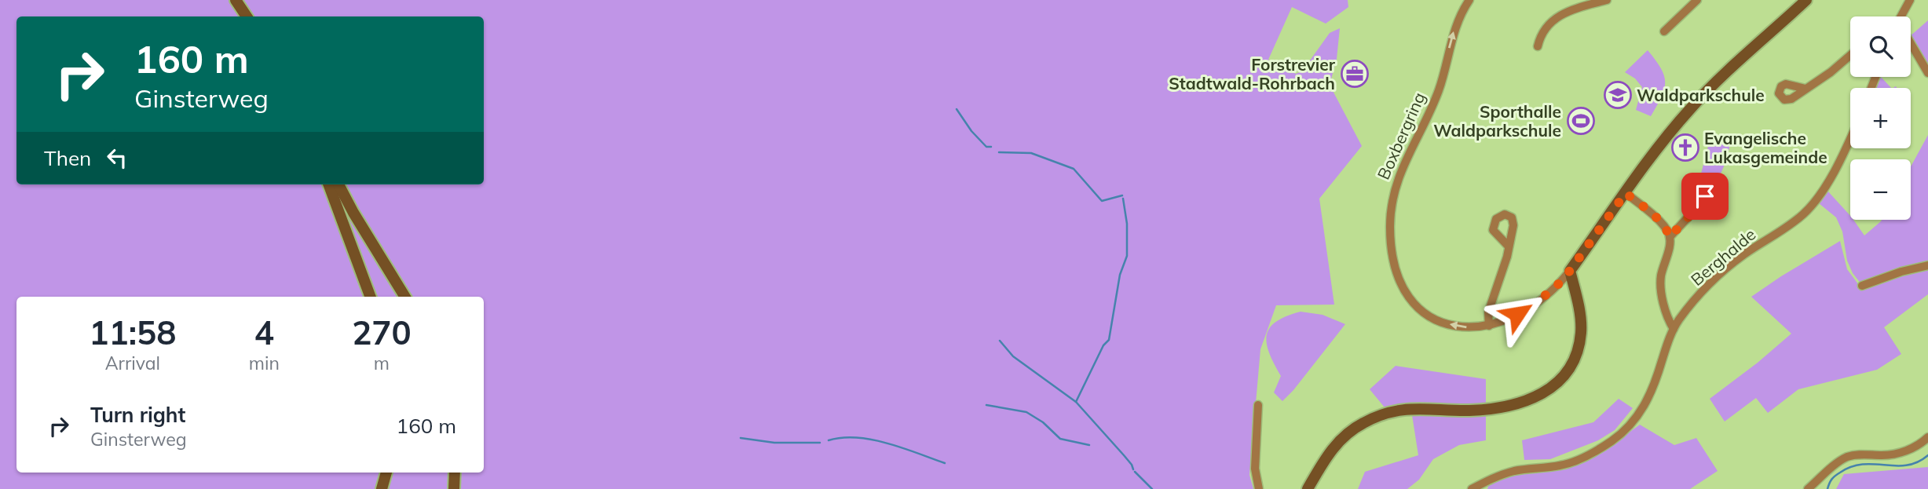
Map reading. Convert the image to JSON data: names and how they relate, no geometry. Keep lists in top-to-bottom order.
{
  "streets": {
    "street": ["Boxbergring", "Berghalde"]
  },
  "one_way": ["Boxbergring"],
  "places": {
    "office": ["Forstrevier Stadtwald-Rohrbach"],
    "school or university": ["Waldparkschule"],
    "sports": ["Sporthalle Waldparkschule"],
    "church": ["Evangelische Lukasgemeinde"]
  },
  "page": {
    "map_buttons": ["+", "−"],
    "turn": ["160 m", "Ginsterweg"],
    "then": "Then",
    "eta": [
      "11:58",
      "Arrival",
      "4",
      "min",
      "270",
      "m"
    ],
    "list": [
      {
        "name": "Turn right",
        "note": "Ginsterweg",
        "value": "160 m"
      }
    ]
  }
}
